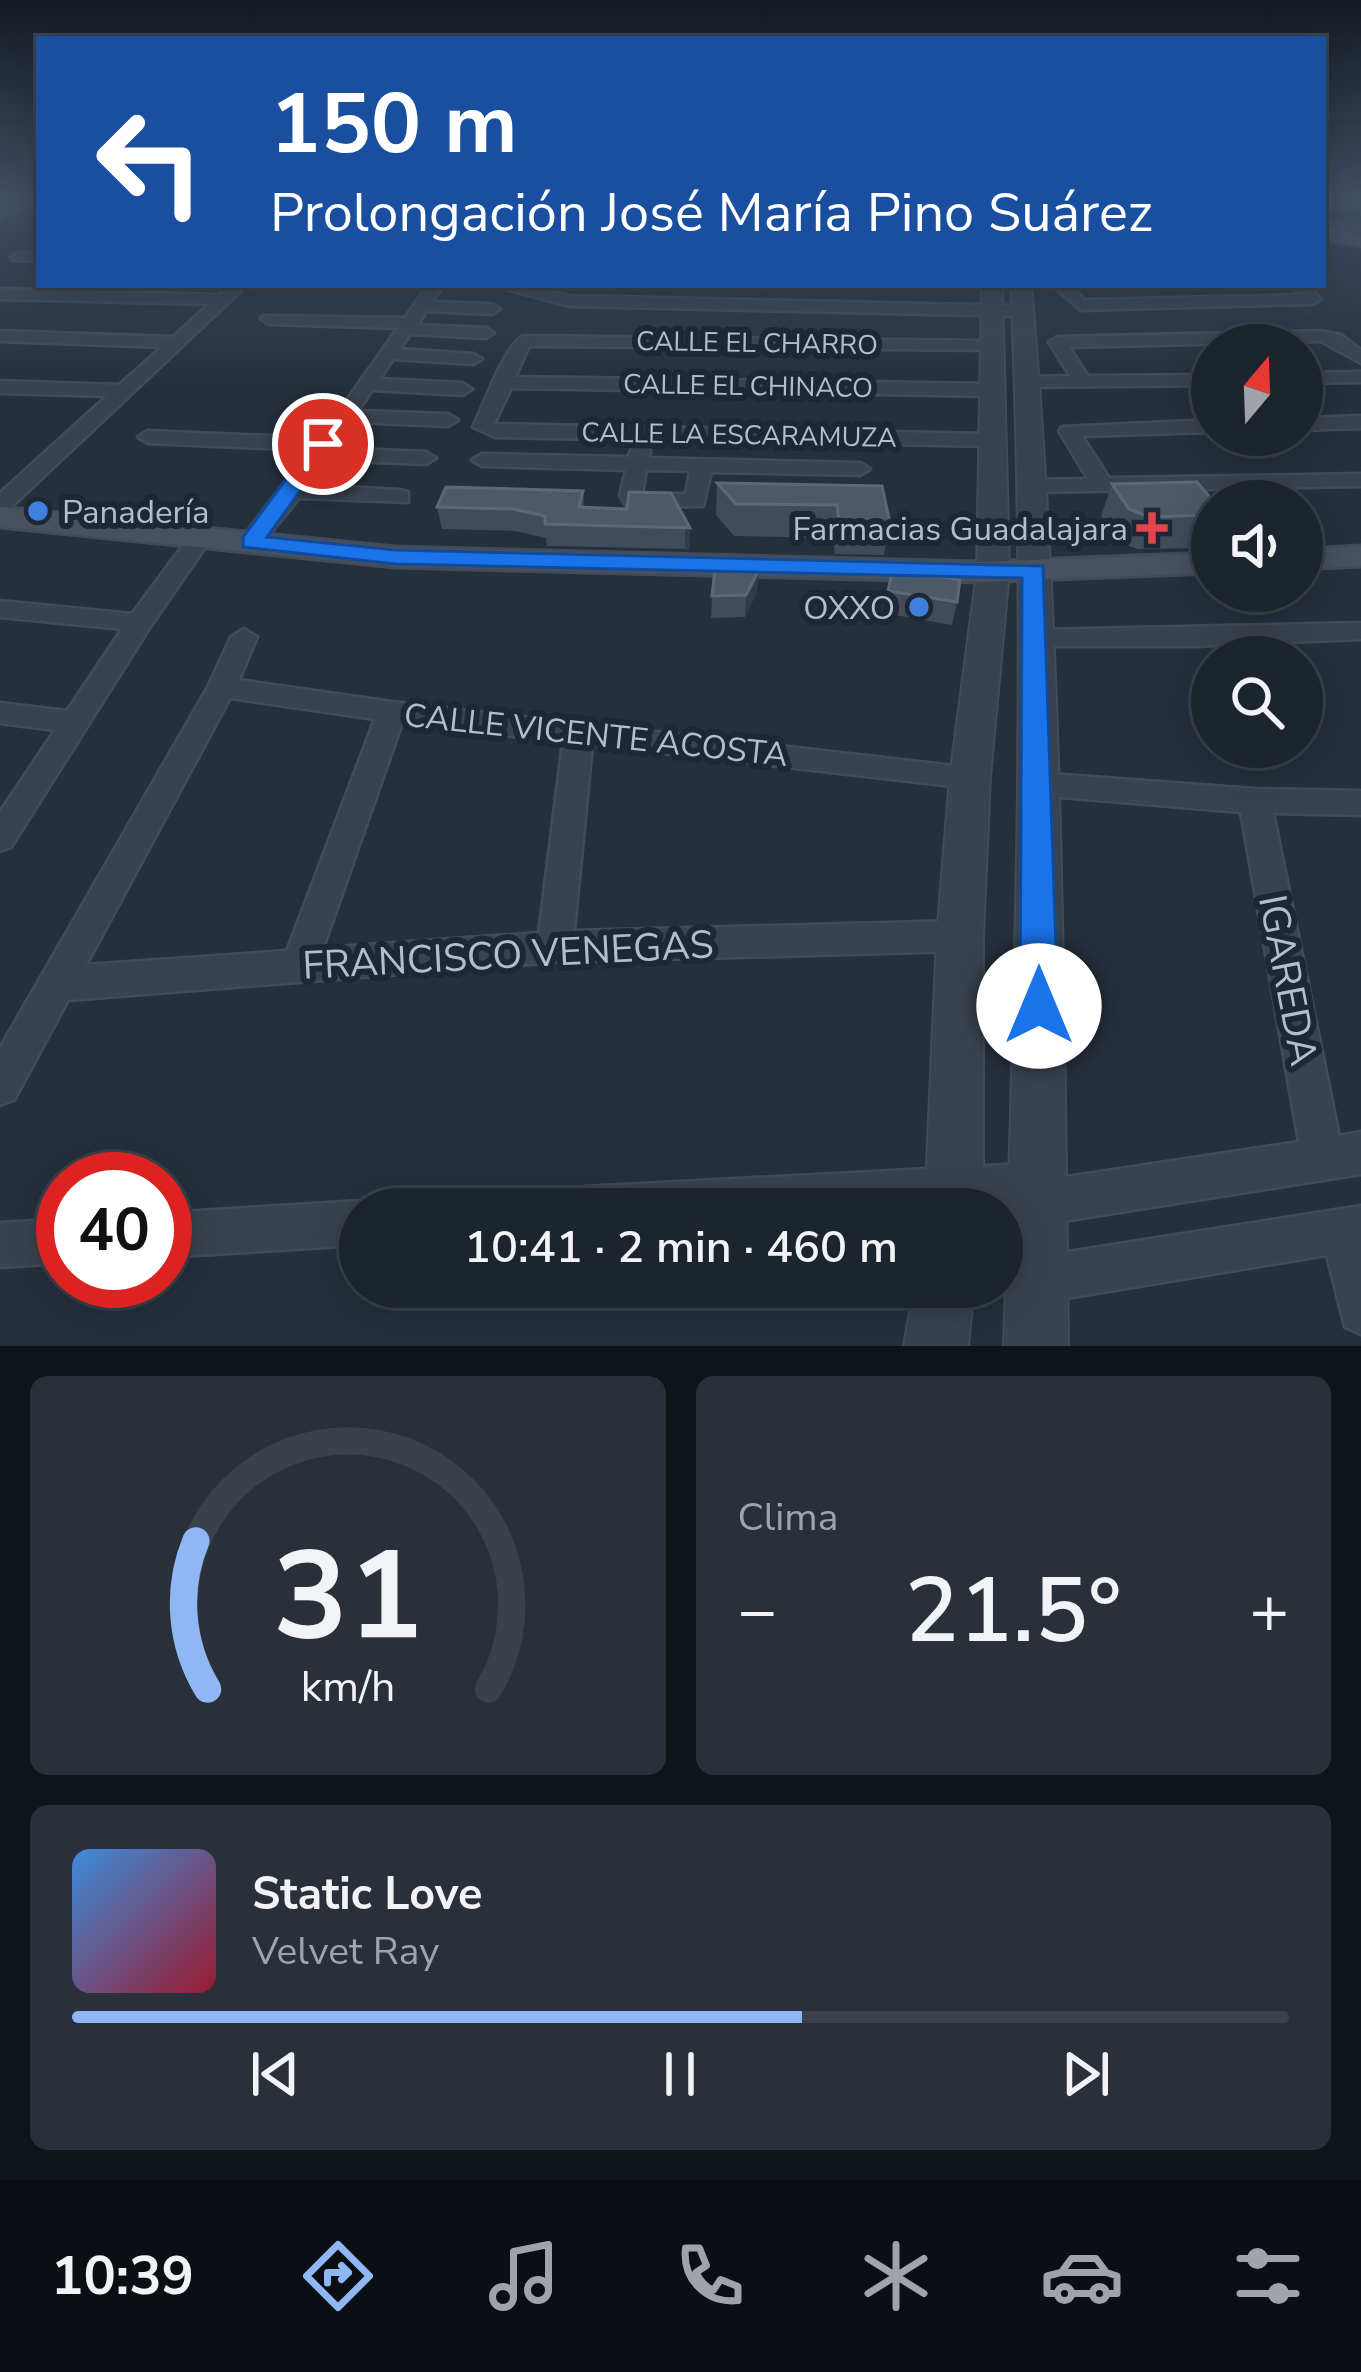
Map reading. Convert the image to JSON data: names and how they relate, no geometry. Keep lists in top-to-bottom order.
{
  "streets": {
    "street": [
      "CALLE EL CHARRO",
      "CALLE EL CHINACO",
      "CALLE LA ESCARAMUZA",
      "CALLE VICENTE ACOSTA",
      "FRANCISCO VENEGAS",
      "IGAREDA"
    ]
  },
  "crossings": [
    ["CALLE EL CHARRO", "CALLE EL CHINACO"],
    ["CALLE EL CHARRO", "CALLE LA ESCARAMUZA"],
    ["CALLE EL CHINACO", "CALLE LA ESCARAMUZA"]
  ],
  "places": {
    "other": ["Panadería", "OXXO"],
    "health": ["Farmacias Guadalajara"]
  },
  "north": "top",
  "page": {
    "turn": ["150 m", "Prolongación José María Pino Suárez"],
    "limit": "40",
    "trip": "10:41 · 2 min · 460 m",
    "tile": "Clima",
    "heat": ["−", "21.5°", "+"],
    "song": ["Static Love", "Velvet Ray"],
    "tabs": "10:39",
    "gauge": ["31", "km/h"]
  }
}
